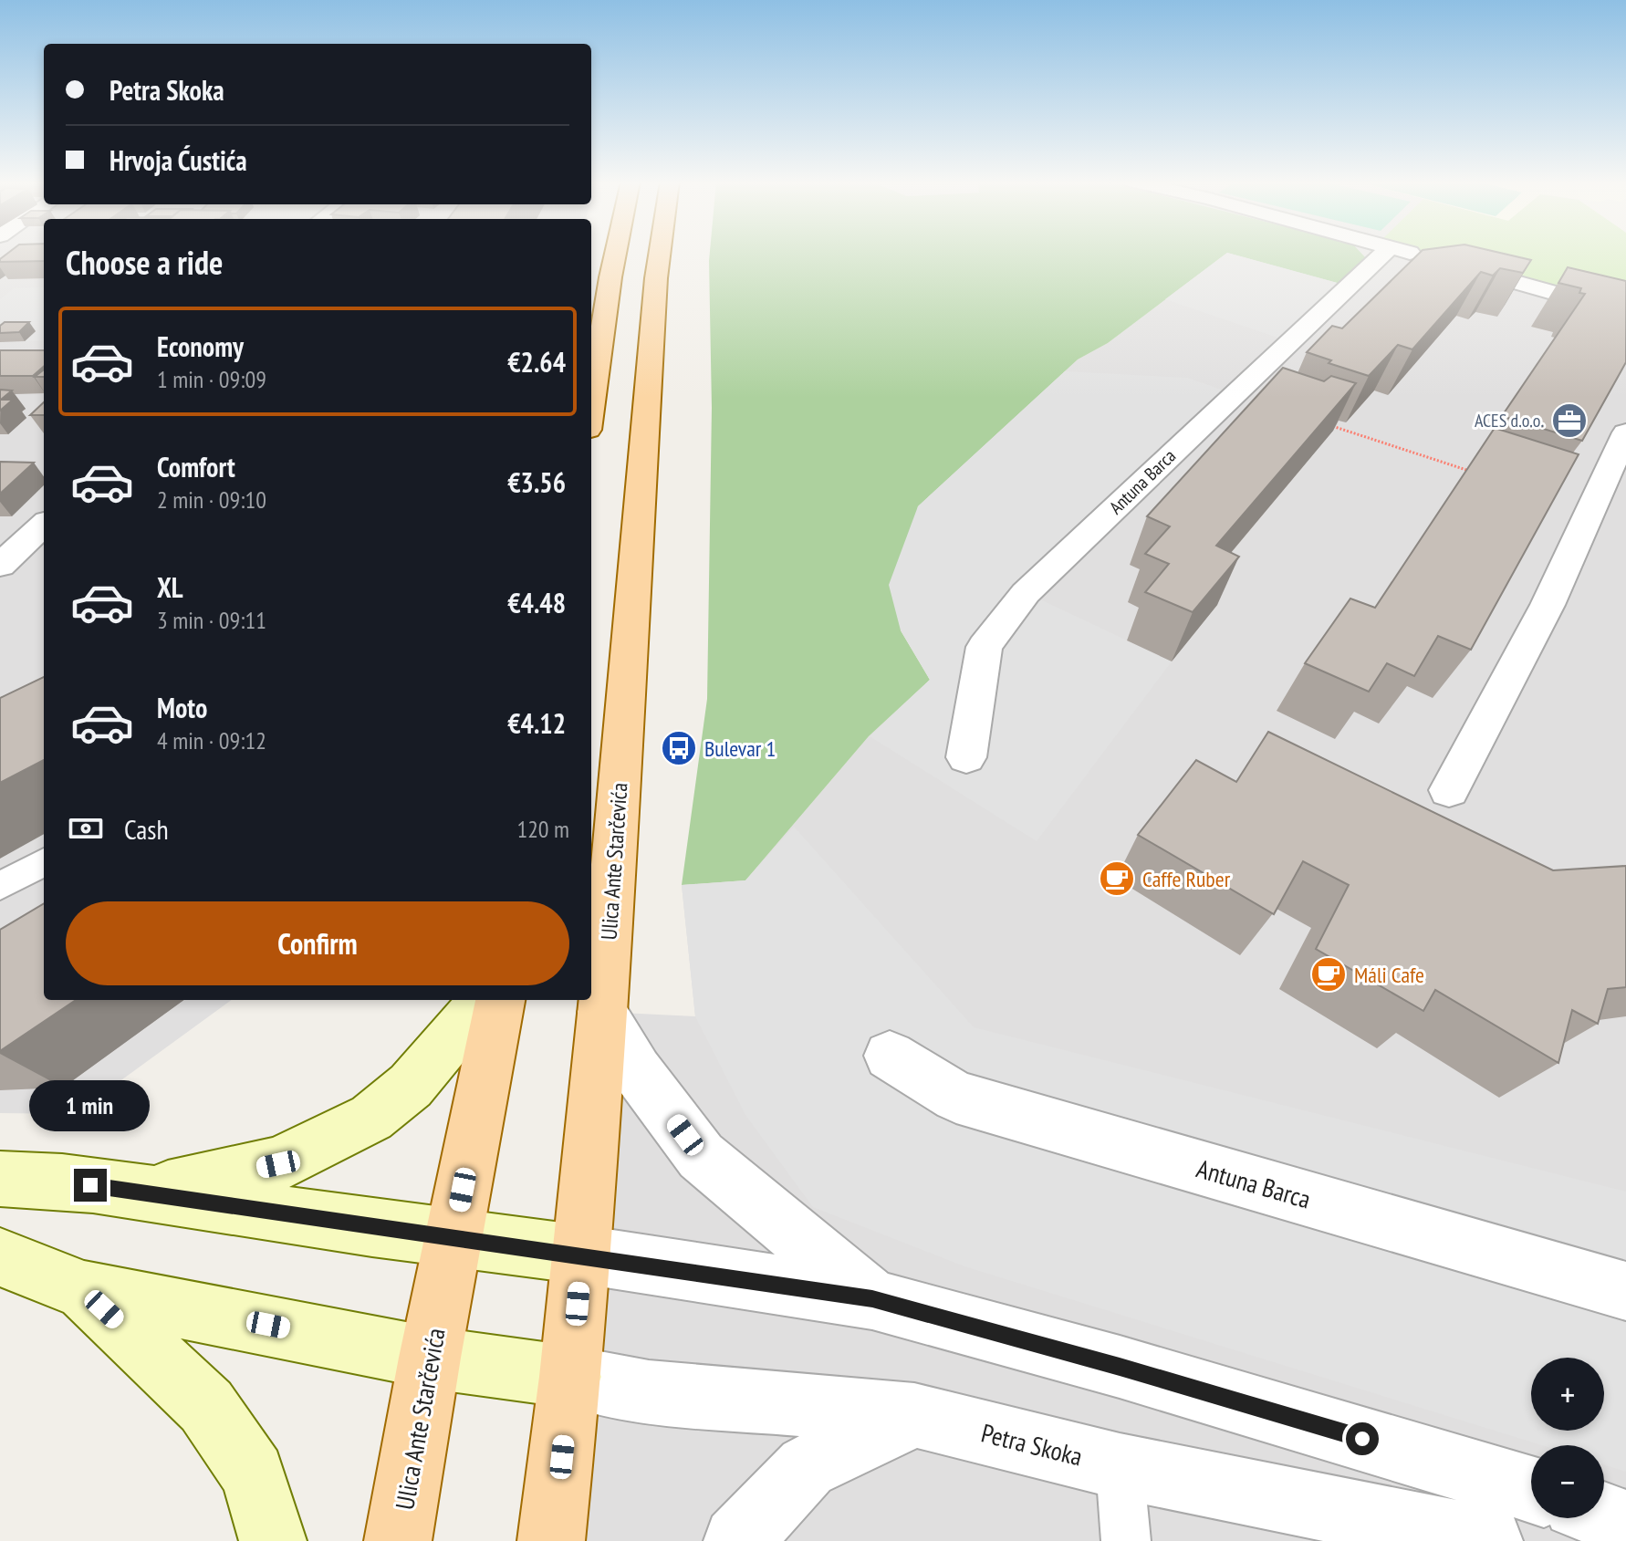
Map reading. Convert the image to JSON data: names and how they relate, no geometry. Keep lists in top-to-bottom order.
{
  "streets": {
    "main road": ["Ulica Ante Starčevića"],
    "street": ["Antuna Barca", "Petra Skoka"]
  },
  "crossings": [
    ["Ulica Ante Starčevića", "Petra Skoka"]
  ],
  "places": {
    "office": ["ACES d.o.o."],
    "bus stop": ["Bulevar 1"],
    "cafe": ["Caffe Ruber", "Máli Cafe"]
  },
  "page": {
    "banner": ["Petra Skoka", "Hrvoja Ćustića"],
    "heading": "Choose a ride",
    "list": [
      {
        "name": "Economy",
        "note": "1 min · 09:09",
        "value": "€2.64"
      },
      {
        "name": "Comfort",
        "note": "2 min · 09:10",
        "value": "€3.56"
      },
      {
        "name": "XL",
        "note": "3 min · 09:11",
        "value": "€4.48"
      },
      {
        "name": "Moto",
        "note": "4 min · 09:12",
        "value": "€4.12"
      }
    ],
    "pay": ["Cash", "120 m"],
    "buttons": "Confirm",
    "bubble": "1 min",
    "map_buttons": ["+", "−"]
  }
}
